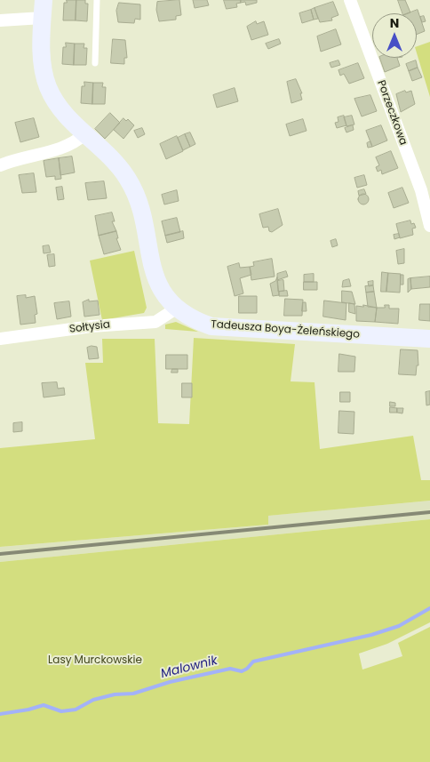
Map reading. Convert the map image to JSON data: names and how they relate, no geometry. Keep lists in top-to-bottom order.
{
  "streets": {
    "street": ["Porzeczkowa", "Sołtysia", "Tadeusza Boya-Żeleńskiego"]
  },
  "crossings": [
    ["Sołtysia", "Tadeusza Boya-Żeleńskiego"]
  ],
  "water": ["Malownik"],
  "parks": ["Lasy Murckowskie"],
  "north": "top"
}
